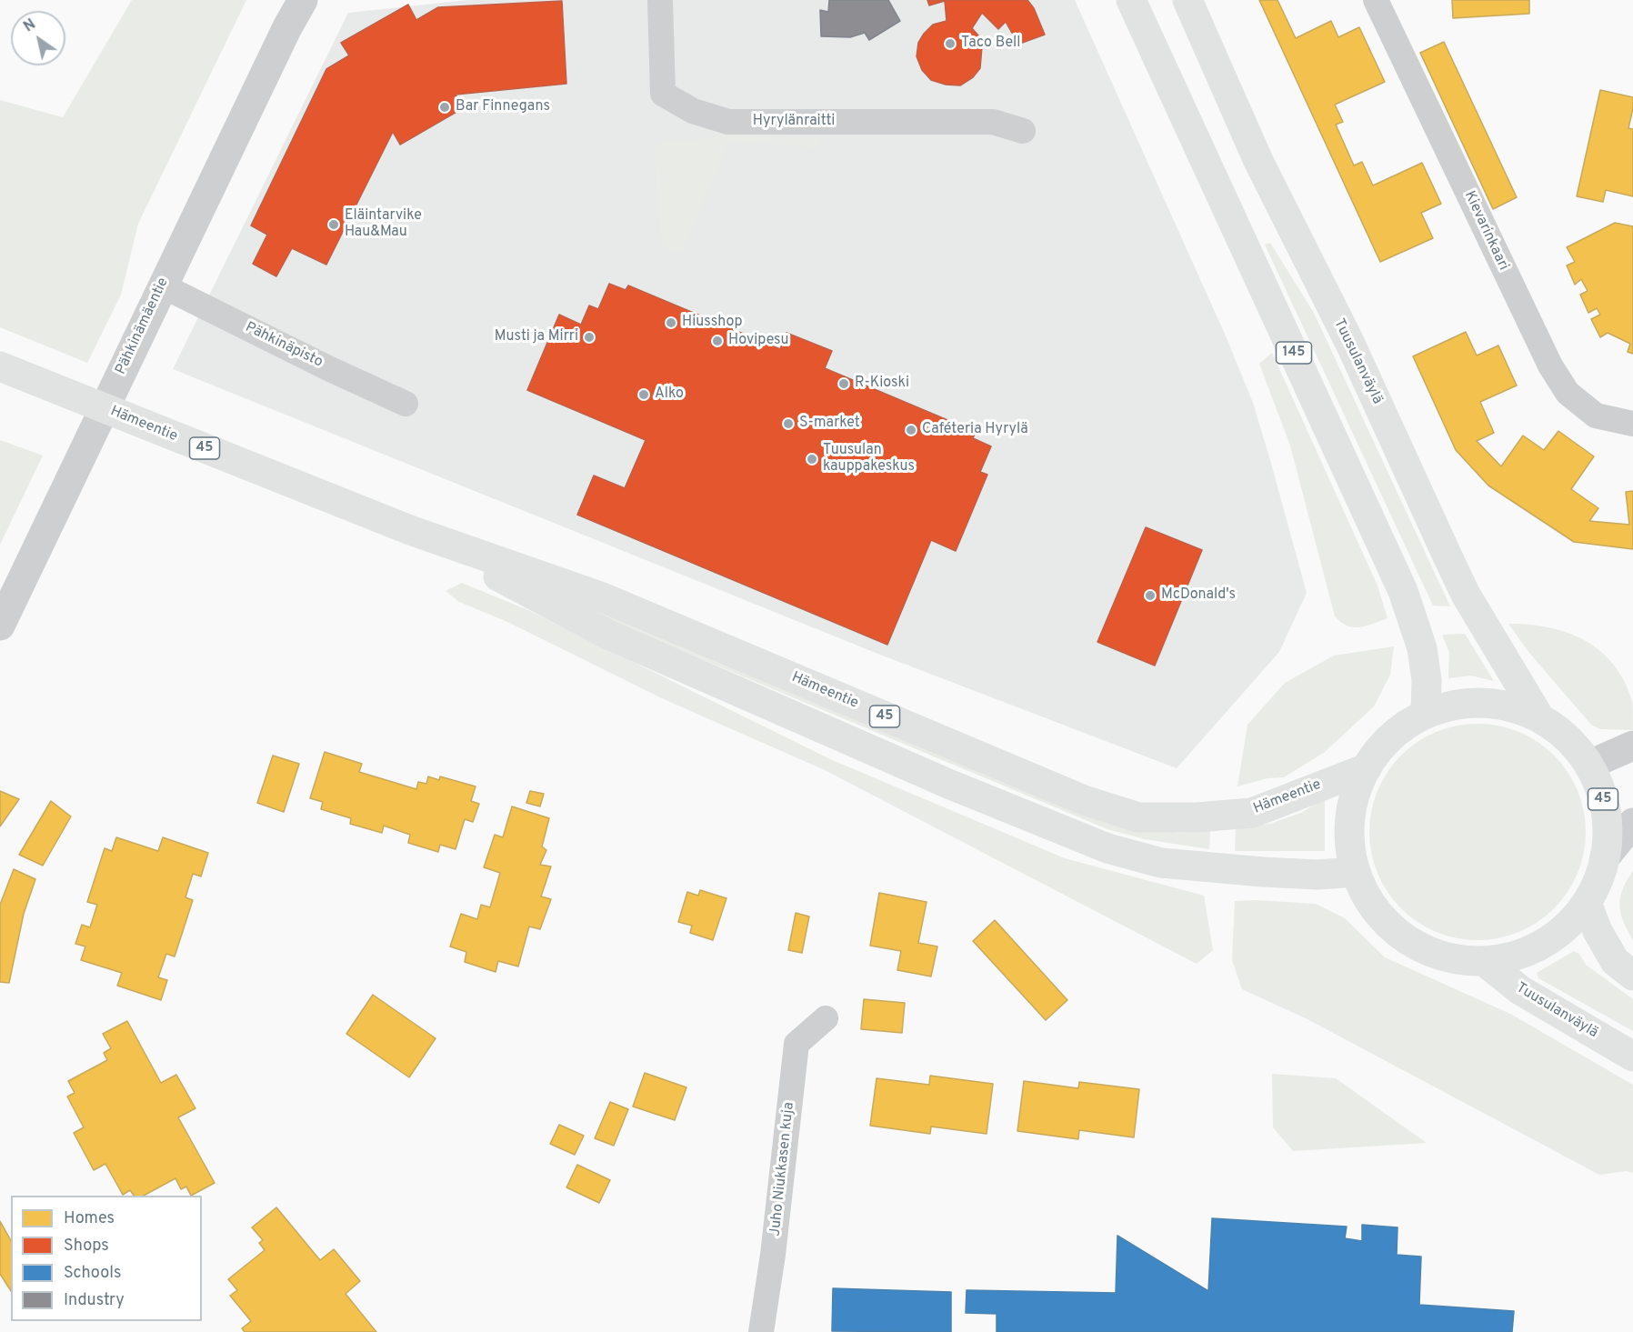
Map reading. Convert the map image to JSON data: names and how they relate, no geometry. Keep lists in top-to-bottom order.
{
  "streets": {
    "main road": [
      "145",
      "Tuusulanväylä",
      "Hämeentie",
      "45"
    ],
    "street": [
      "Hyrylänraitti",
      "Kievarinkaari",
      "Pähkinämäentie",
      "Pähkinäpisto",
      "Juho Niukkasen kuja"
    ]
  },
  "crossings": [
    ["Pähkinämäentie", "Pähkinäpisto"],
    ["145", "45"],
    ["Tuusulanväylä", "45"],
    ["Hämeentie", "45"]
  ],
  "places": [
    "Taco Bell",
    "Bar Finnegans",
    "Eläintarvike Hau&Mau",
    "Hiusshop",
    "Musti ja Mirri",
    "Hovipesu",
    "R-Kioski",
    "Alko",
    "S-market",
    "Caféteria Hyrylä",
    "Tuusulan kauppakeskus",
    "McDonald's"
  ],
  "legend": [
    "Homes",
    "Shops",
    "Schools",
    "Industry"
  ],
  "north": "top left"
}
